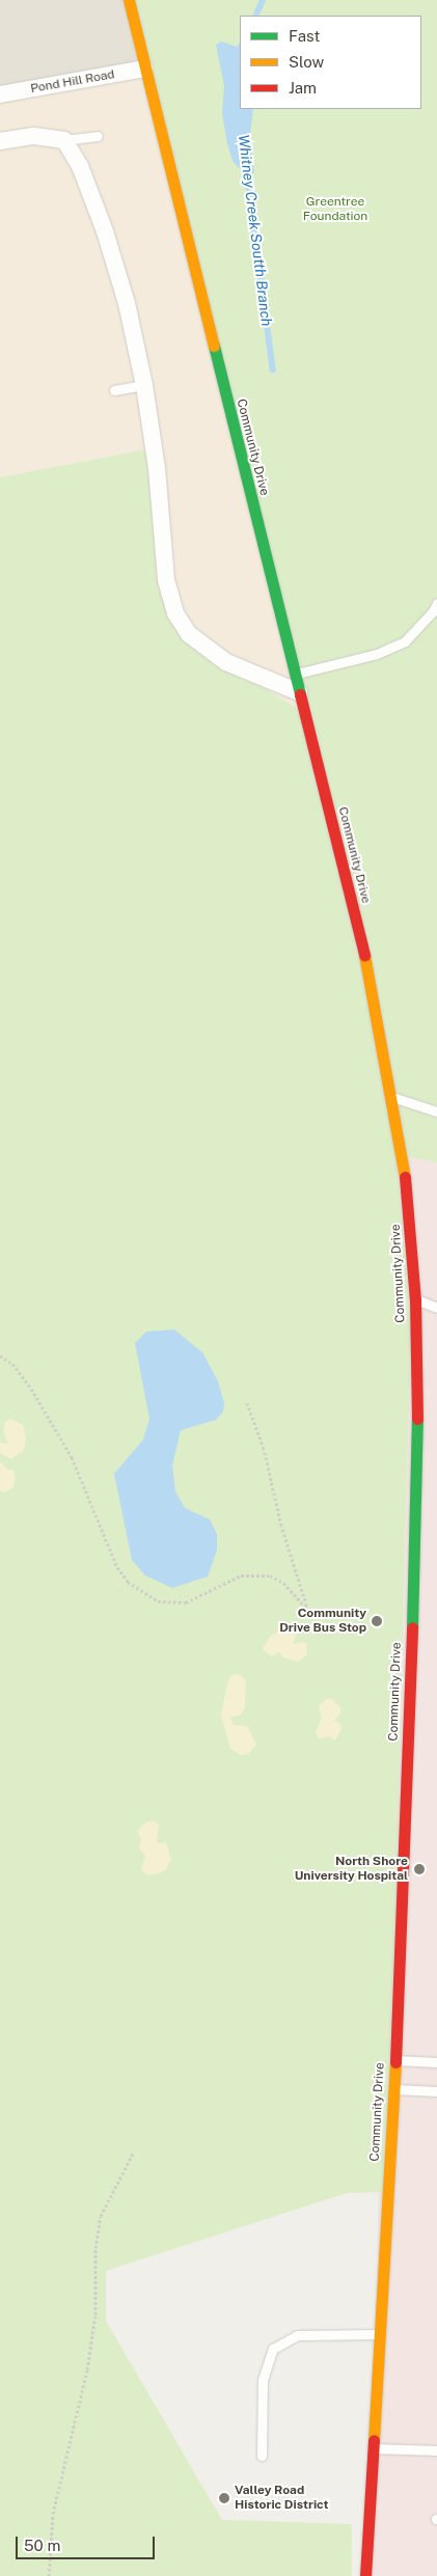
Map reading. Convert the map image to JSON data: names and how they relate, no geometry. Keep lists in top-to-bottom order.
{
  "streets": {
    "main road": ["Community Drive"],
    "street": ["Pond Hill Road"]
  },
  "crossings": [
    ["Pond Hill Road", "Community Drive"]
  ],
  "water": ["Whitney Creek Soutth Branch"],
  "parks": ["Greentree Foundation"],
  "places": ["Community Drive Bus Stop", "North Shore University Hospital", "Valley Road Historic District"],
  "legend": ["Fast", "Slow", "Jam"],
  "scale_bar": "50 m"
}
